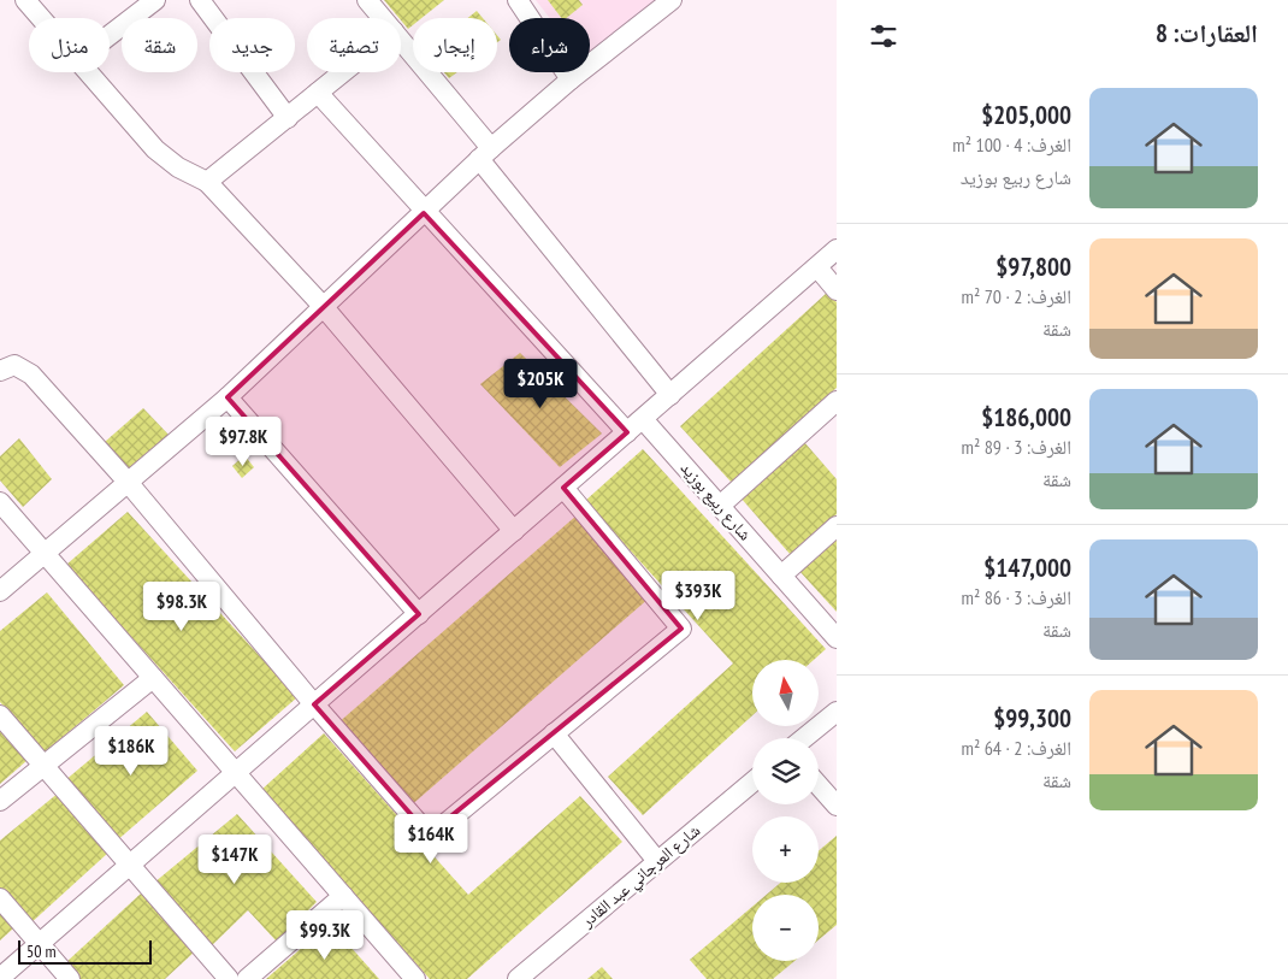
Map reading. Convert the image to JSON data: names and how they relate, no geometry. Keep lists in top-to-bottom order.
{
  "streets": {
    "street": ["شارع ربيع بوزيد", "شارع العرجاني عبد القادر"]
  },
  "scale_bar": "50 m",
  "north": "top",
  "page": {
    "heading": "العقارات: 8",
    "chip": [
      "شراء",
      "إيجار",
      "تصفية",
      "جديد",
      "شقة",
      "منزل"
    ],
    "list": [
      {
        "name": "$205,000",
        "note": "الغرف: 4 · 100 m² · شارع ربيع بوزيد"
      },
      {
        "name": "$97,800",
        "note": "الغرف: 2 · 70 m² · شقة"
      },
      {
        "name": "$186,000",
        "note": "الغرف: 3 · 89 m² · شقة"
      },
      {
        "name": "$147,000",
        "note": "الغرف: 3 · 86 m² · شقة"
      },
      {
        "name": "$99,300",
        "note": "الغرف: 2 · 64 m² · شقة"
      }
    ],
    "price": [
      "$205K",
      "$97.8K",
      "$393K",
      "$98.3K",
      "$186K",
      "$164K",
      "$147K",
      "$99.3K"
    ],
    "map_buttons": ["+", "−"],
    "scale": "50 m"
  }
}
